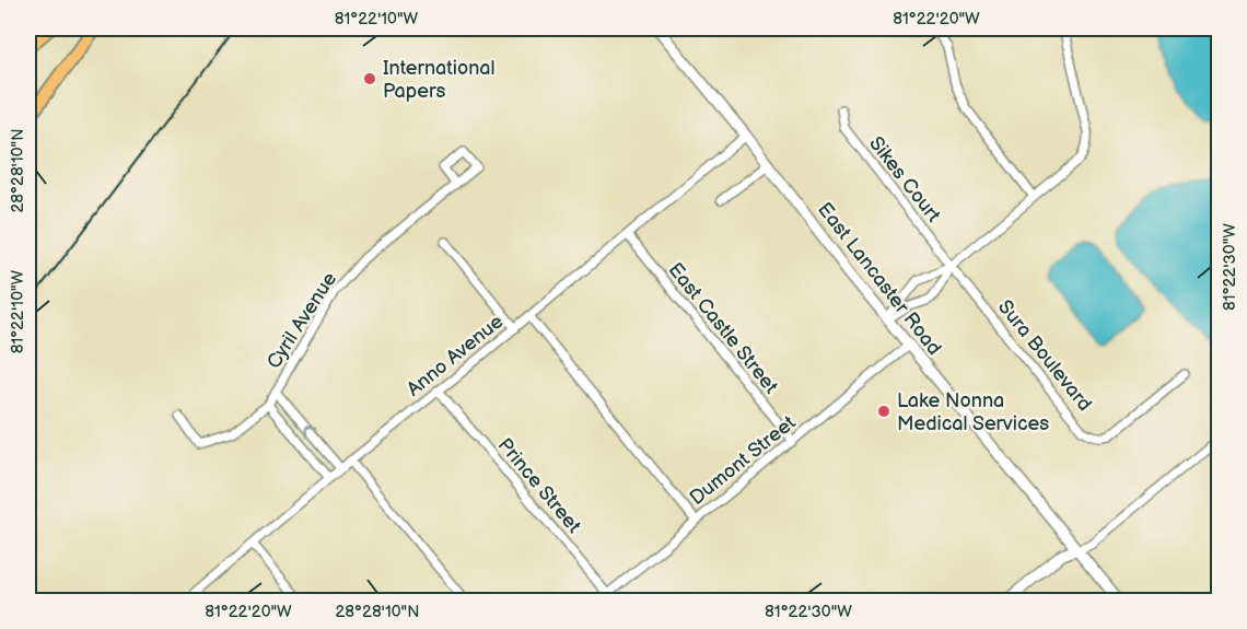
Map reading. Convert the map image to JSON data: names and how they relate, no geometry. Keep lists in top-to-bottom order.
{
  "streets": {
    "street": [
      "Sikes Court",
      "East Lancaster Road",
      "Cyril Avenue",
      "East Castle Street",
      "Anno Avenue",
      "Sura Boulevard",
      "Dumont Street",
      "Prince Street"
    ]
  },
  "crossings": [
    ["Sikes Court", "Sura Boulevard"],
    ["East Lancaster Road", "Anno Avenue"],
    ["East Lancaster Road", "Dumont Street"],
    ["East Castle Street", "Anno Avenue"],
    ["East Castle Street", "Dumont Street"],
    ["Anno Avenue", "Prince Street"],
    ["Dumont Street", "Prince Street"]
  ],
  "places": ["International Papers", "Lake Nonna Medical Services"],
  "coordinates": [
    "81°22'10\"W",
    "81°22'20\"W",
    "28°28'10\"N",
    "81°22'30\"W"
  ]
}
